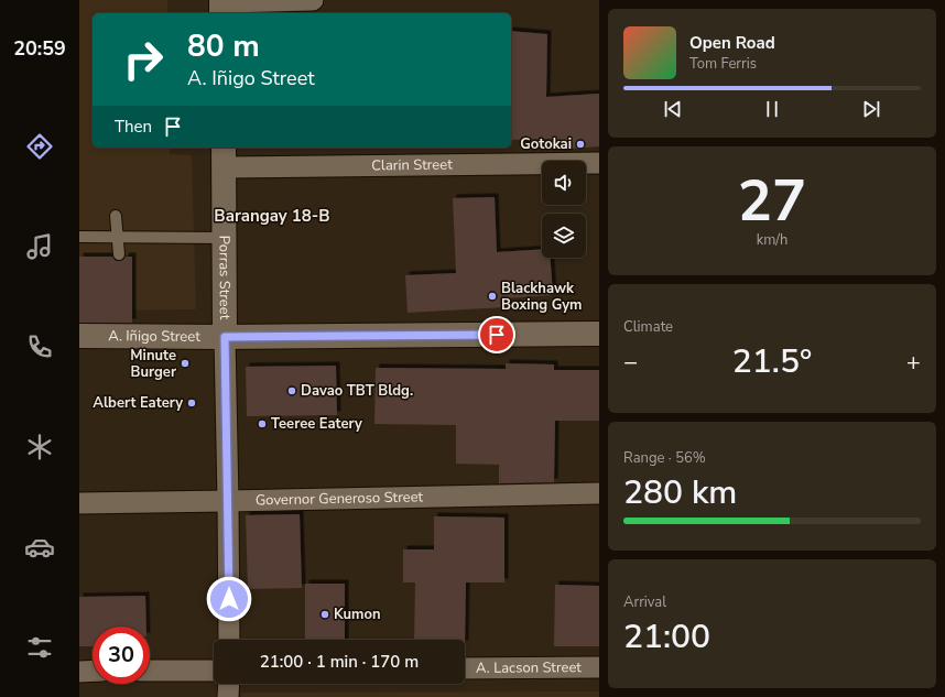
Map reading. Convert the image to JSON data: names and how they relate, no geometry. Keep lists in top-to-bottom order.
{
  "streets": {
    "street": [
      "Clarin Street",
      "Porras Street",
      "A. Iñigo Street",
      "Governor Generoso Street",
      "A. Lacson Street"
    ]
  },
  "crossings": [
    ["Clarin Street", "Porras Street"],
    ["Porras Street", "A. Iñigo Street"],
    ["Porras Street", "Governor Generoso Street"]
  ],
  "districts": ["Barangay 18-B"],
  "places": [
    "Gotokai",
    "Blackhawk Boxing Gym",
    "Minute Burger",
    "Davao TBT Bldg.",
    "Albert Eatery",
    "Teeree Eatery",
    "Kumon"
  ],
  "page": {
    "tabs": "20:59",
    "turn": ["80 m", "A. Iñigo Street"],
    "song": ["Open Road", "Tom Ferris"],
    "then": "Then",
    "tile": [
      ["27", "km/h"],
      "Climate",
      ["Range · 56%", "280 km"],
      ["Arrival", "21:00"]
    ],
    "heat": ["−", "21.5°", "+"],
    "limit": "30",
    "trip": "21:00 · 1 min · 170 m"
  }
}
